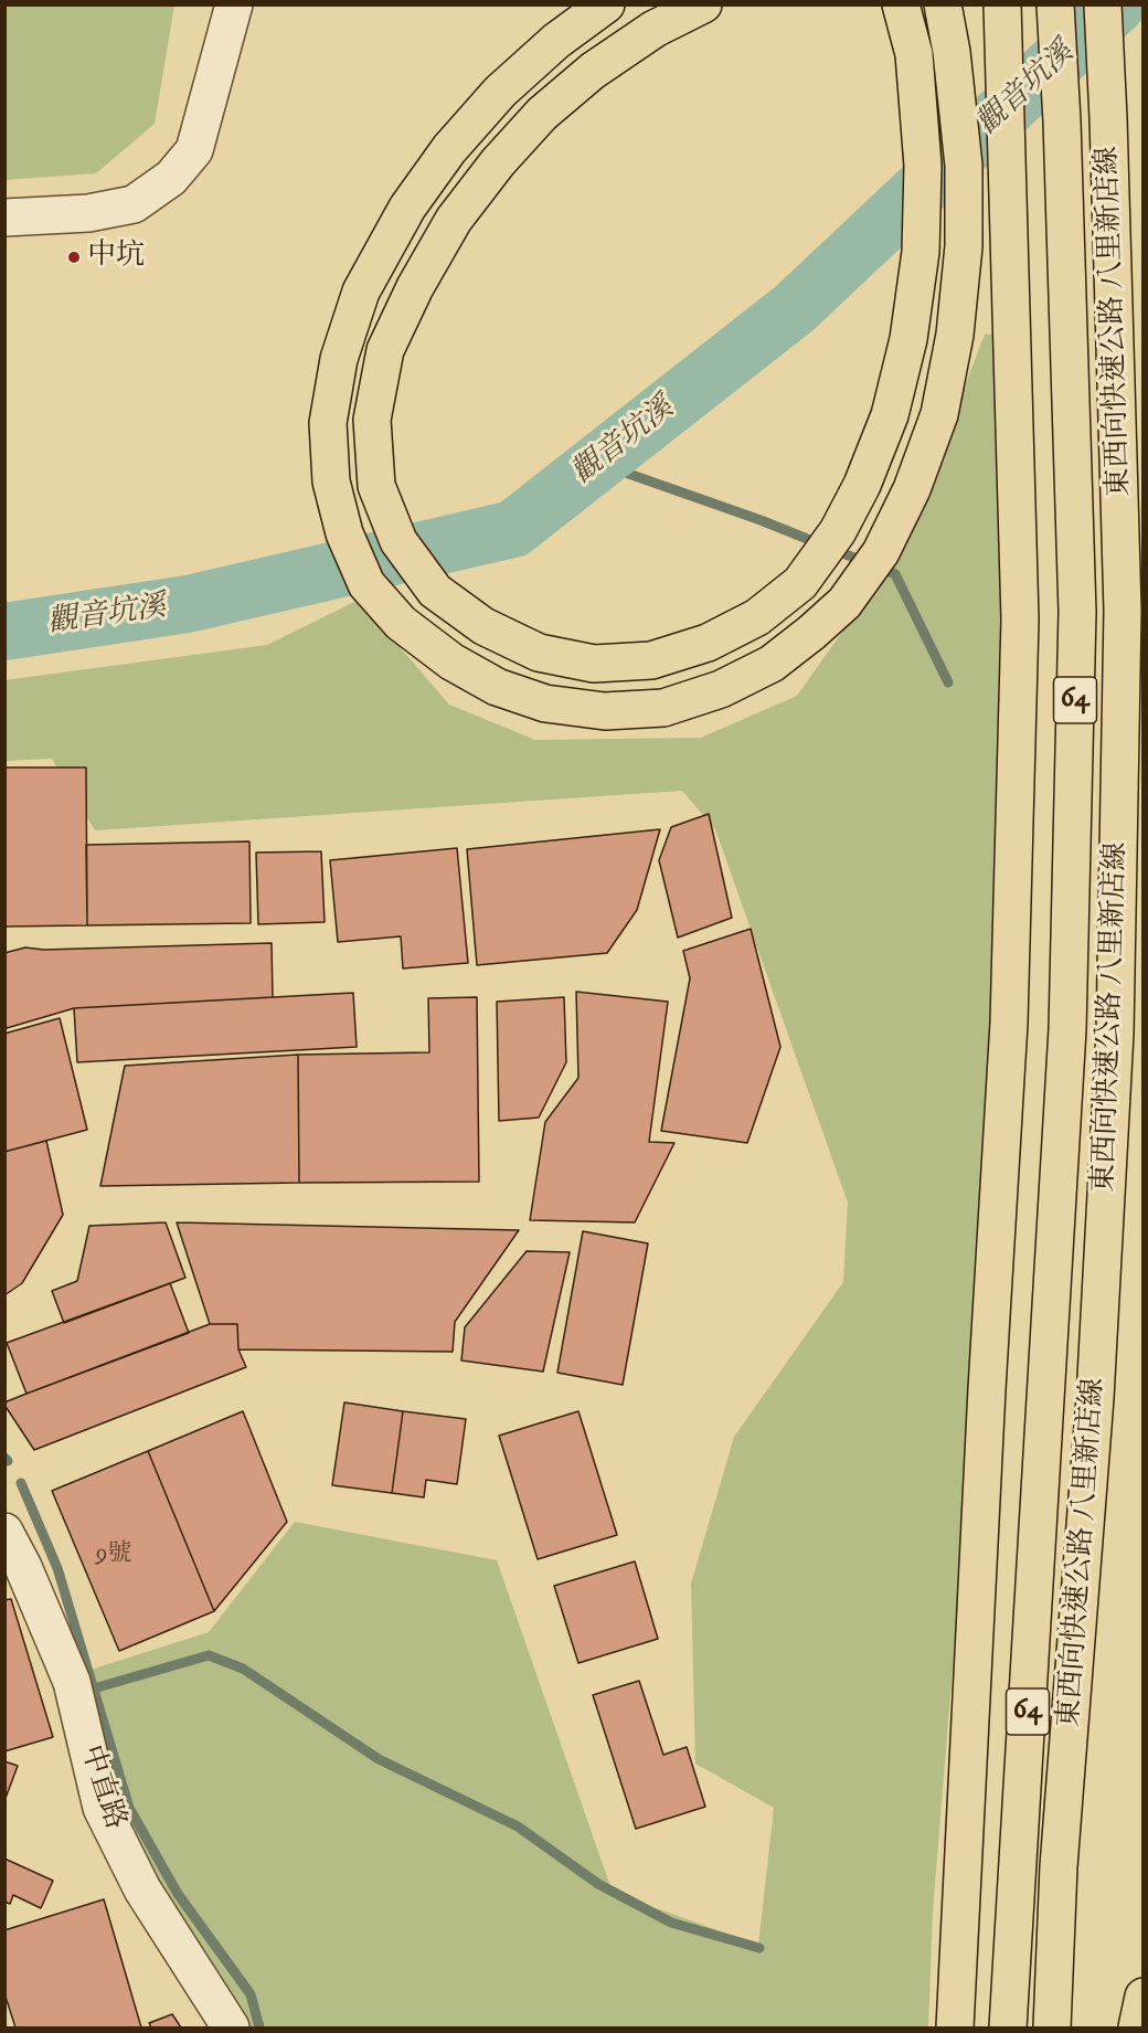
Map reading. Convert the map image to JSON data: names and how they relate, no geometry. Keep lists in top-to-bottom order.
{
  "streets": {
    "highway": ["東西向快速公路 八里新店線", "64"],
    "street": ["中直路"]
  },
  "water": ["觀音坑溪"],
  "places": ["中坑"],
  "house_numbers": ["9號"]
}
